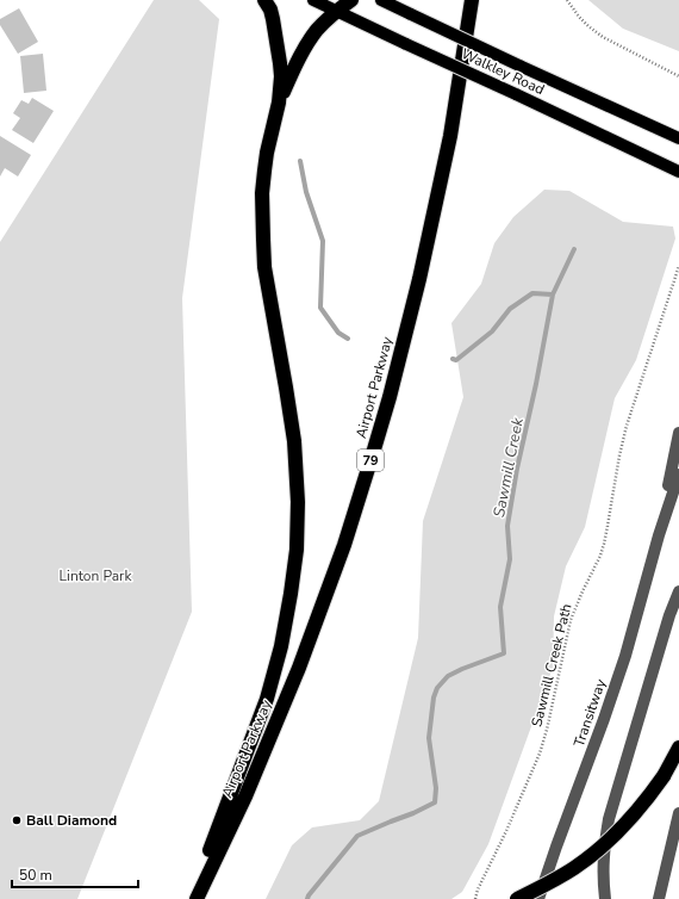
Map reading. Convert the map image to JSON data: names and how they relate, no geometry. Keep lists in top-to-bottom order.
{
  "streets": {
    "highway": ["Airport Parkway", "79"],
    "main road": ["Walkley Road"],
    "lane": ["Transitway"],
    "path": ["Sawmill Creek Path"]
  },
  "water": ["Sawmill Creek"],
  "parks": ["Linton Park"],
  "places": ["Ball Diamond"],
  "scale_bar": "50 m"
}
